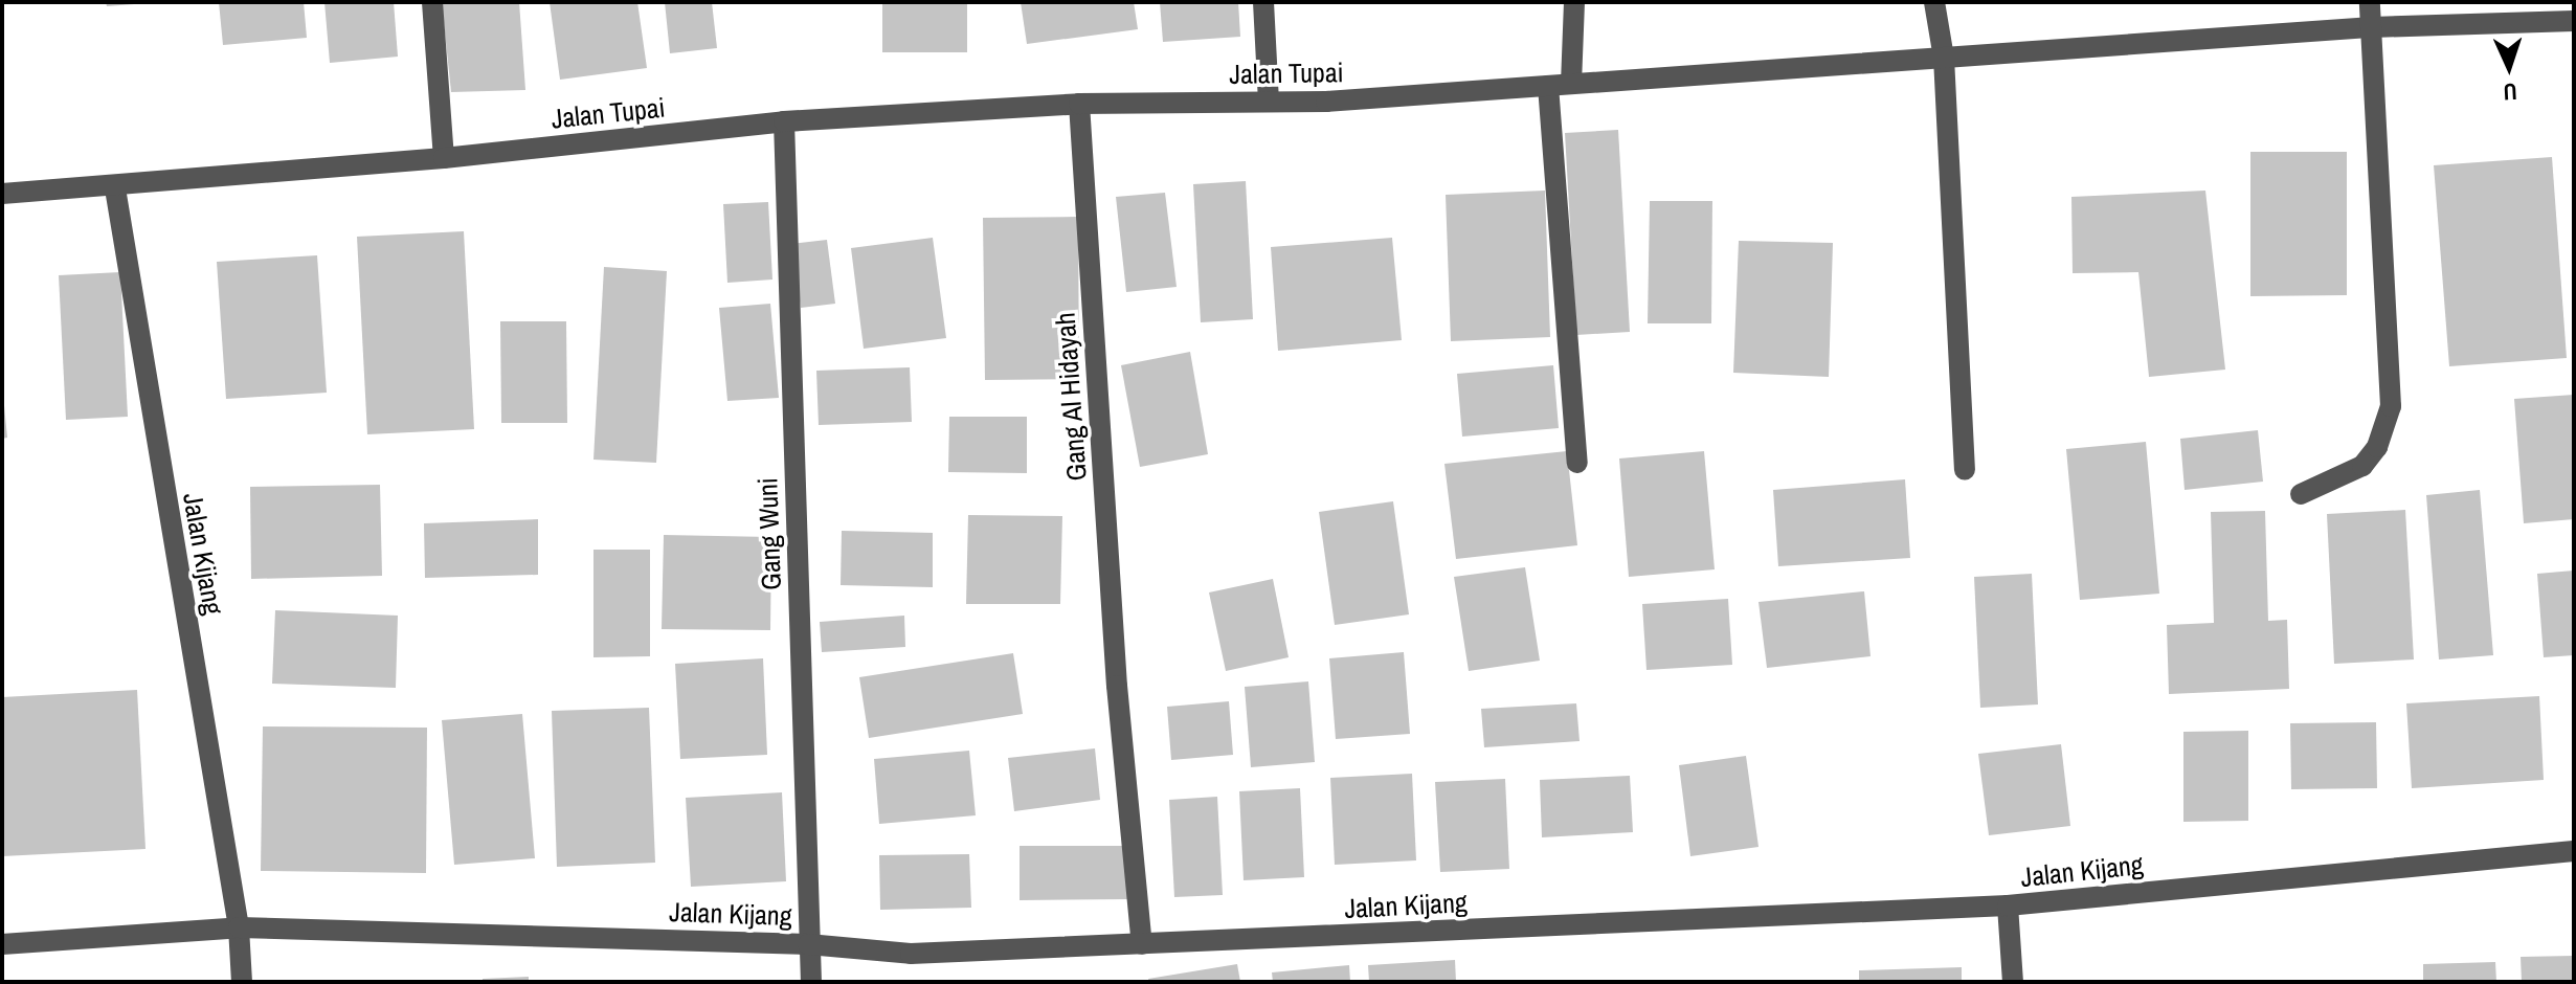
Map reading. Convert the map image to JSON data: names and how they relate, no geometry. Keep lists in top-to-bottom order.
{
  "streets": {
    "street": [
      "Jalan Tupai",
      "Gang Al Hidayah",
      "Gang Wuni",
      "Jalan Kijang"
    ]
  },
  "crossings": [
    ["Jalan Tupai", "Gang Al Hidayah"],
    ["Jalan Tupai", "Gang Wuni"],
    ["Jalan Tupai", "Jalan Kijang"],
    ["Gang Al Hidayah", "Jalan Kijang"],
    ["Gang Wuni", "Jalan Kijang"]
  ],
  "north": "bottom"
}
